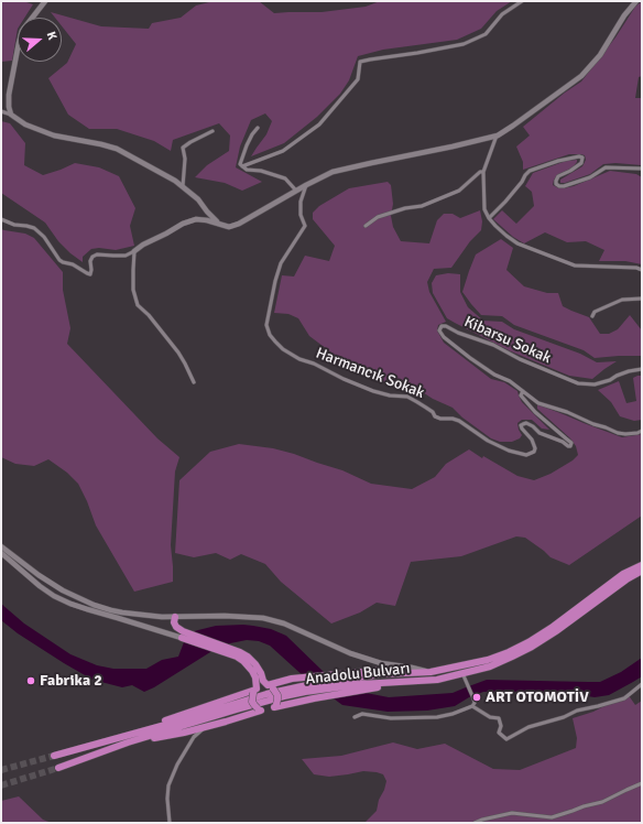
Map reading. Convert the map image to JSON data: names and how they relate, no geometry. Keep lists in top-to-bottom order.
{
  "streets": {
    "highway": ["Anadolu Bulvarı"],
    "street": ["Kibarsu Sokak", "Harmancık Sokak"]
  },
  "crossings": [
    ["Kibarsu Sokak", "Harmancık Sokak"]
  ],
  "places": ["Fabrika 2", "ART OTOMOTİV"],
  "north": "right"
}
